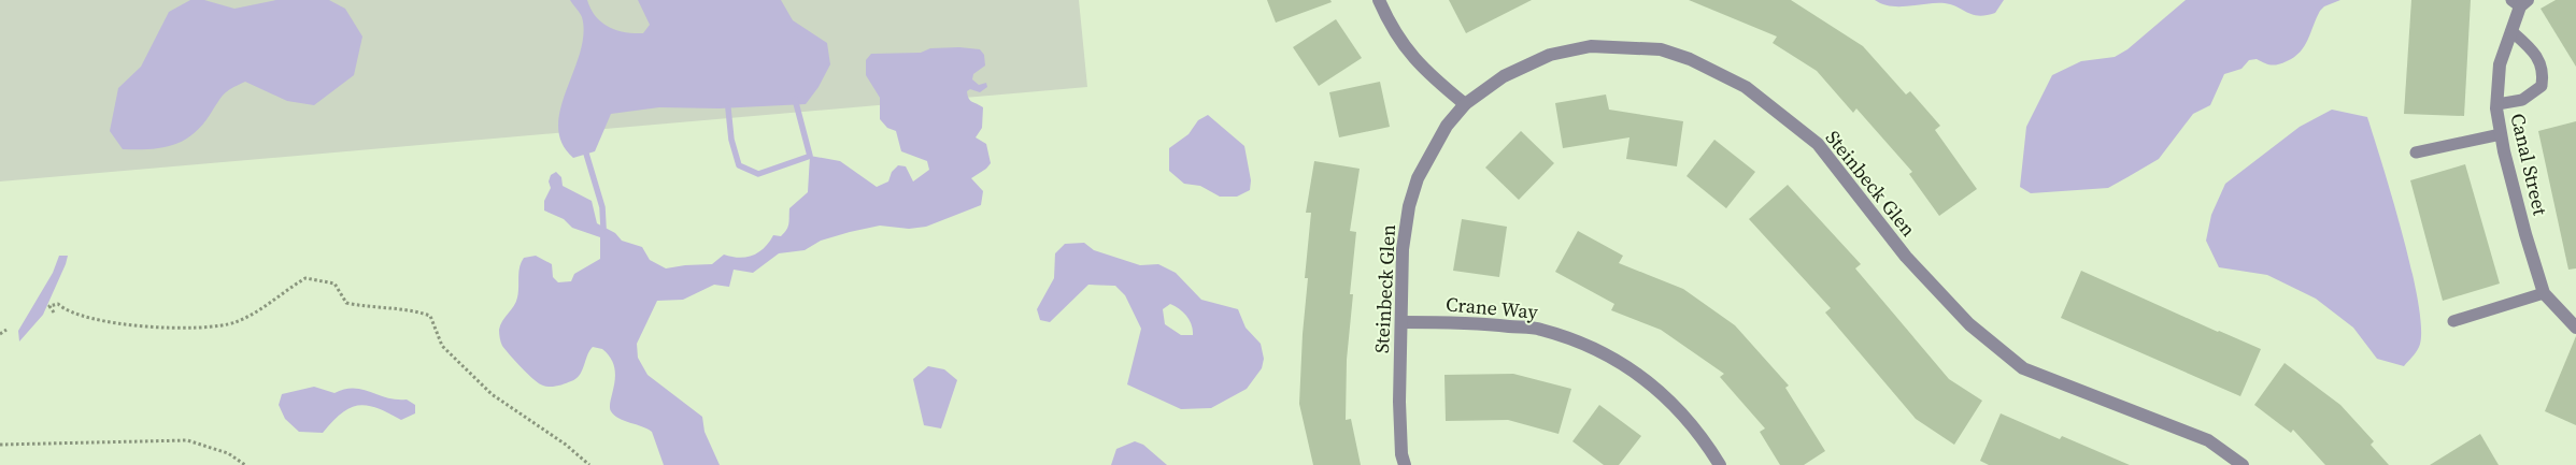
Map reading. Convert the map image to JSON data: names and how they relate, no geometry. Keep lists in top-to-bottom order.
{
  "streets": {
    "street": ["Canal Street", "Steinbeck Glen", "Crane Way"]
  },
  "crossings": [
    ["Steinbeck Glen", "Crane Way"]
  ]
}
